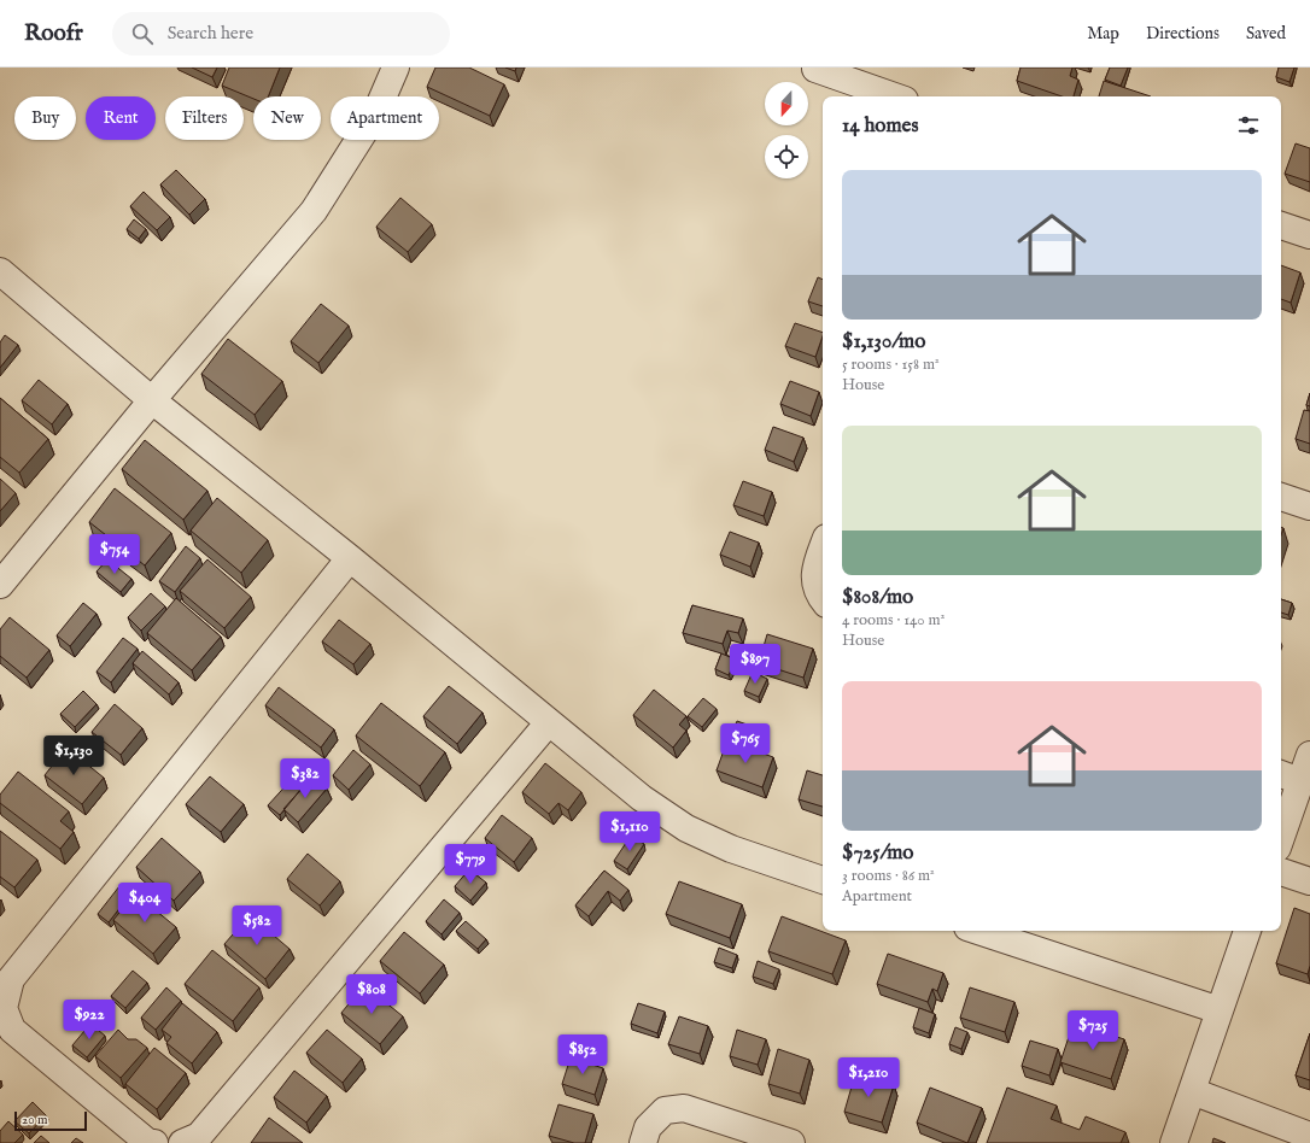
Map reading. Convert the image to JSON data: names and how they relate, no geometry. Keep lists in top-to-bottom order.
{
  "scale_bar": "20 m",
  "north": "bottom",
  "page": {
    "header": "Roofr",
    "search": "Search here",
    "nav": ["Map", "Directions", "Saved"],
    "chip": [
      "Buy",
      "Rent",
      "Filters",
      "New",
      "Apartment"
    ],
    "heading": "14 homes",
    "list": [
      {
        "name": "$1,130/mo",
        "note": "5 rooms · 158 m² · House"
      },
      {
        "name": "$808/mo",
        "note": "4 rooms · 140 m² · House"
      },
      {
        "name": "$725/mo",
        "note": "3 rooms · 86 m² · Apartment"
      }
    ],
    "price": [
      "$754",
      "$897",
      "$765",
      "$1,130",
      "$382",
      "$1,110",
      "$779",
      "$404",
      "$582",
      "$808",
      "$922",
      "$725",
      "$852",
      "$1,210"
    ],
    "scale": "20 m"
  }
}
